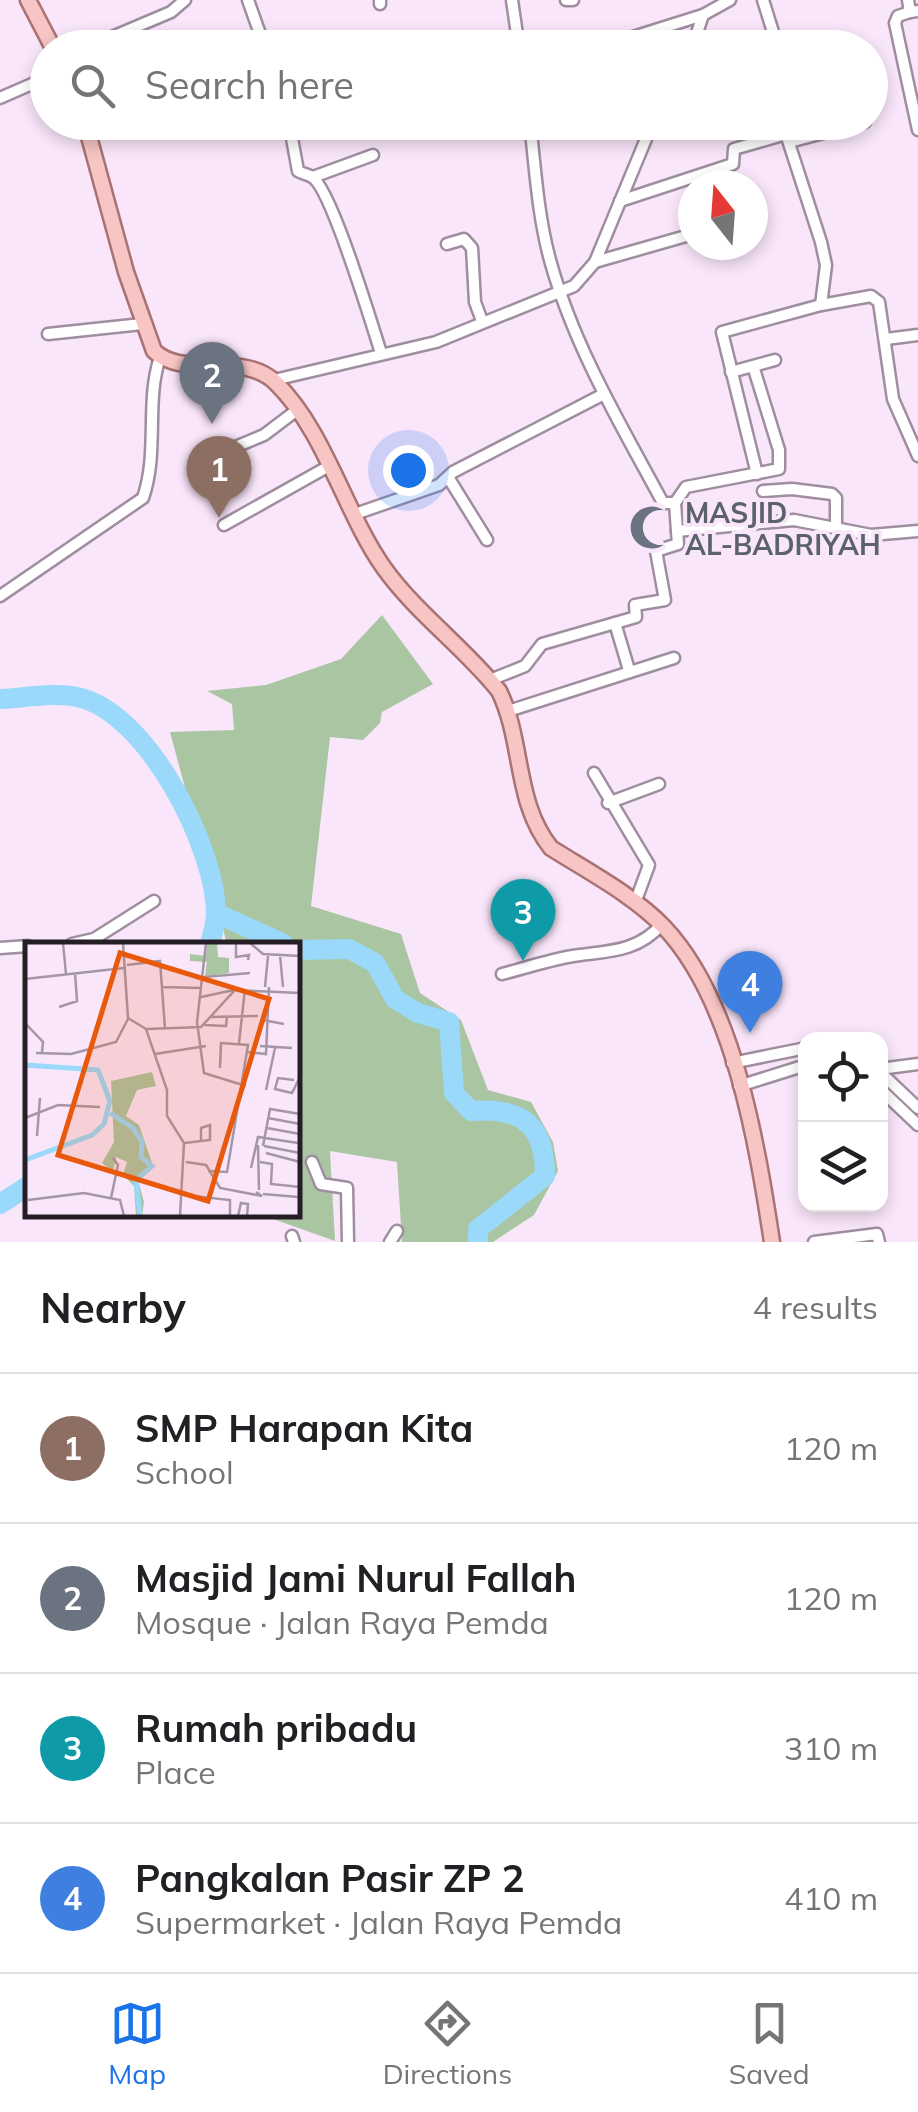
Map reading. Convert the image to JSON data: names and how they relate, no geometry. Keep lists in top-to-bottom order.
{
  "places": {
    "mosque": ["MASJID AL-BADRIYAH"]
  },
  "north": "top",
  "page": {
    "search": "Search here",
    "pins": [
      "2",
      "1",
      "3",
      "4"
    ],
    "heading": ["Nearby", "4 results"],
    "list": [
      {
        "mark": "1",
        "name": "SMP Harapan Kita",
        "note": "School",
        "value": "120 m"
      },
      {
        "mark": "2",
        "name": "Masjid Jami Nurul Fallah",
        "note": "Mosque · Jalan Raya Pemda",
        "value": "120 m"
      },
      {
        "mark": "3",
        "name": "Rumah pribadu",
        "note": "Place",
        "value": "310 m"
      },
      {
        "mark": "4",
        "name": "Pangkalan Pasir ZP 2",
        "note": "Supermarket · Jalan Raya Pemda",
        "value": "410 m"
      }
    ],
    "nav": ["Map", "Directions", "Saved"]
  }
}
